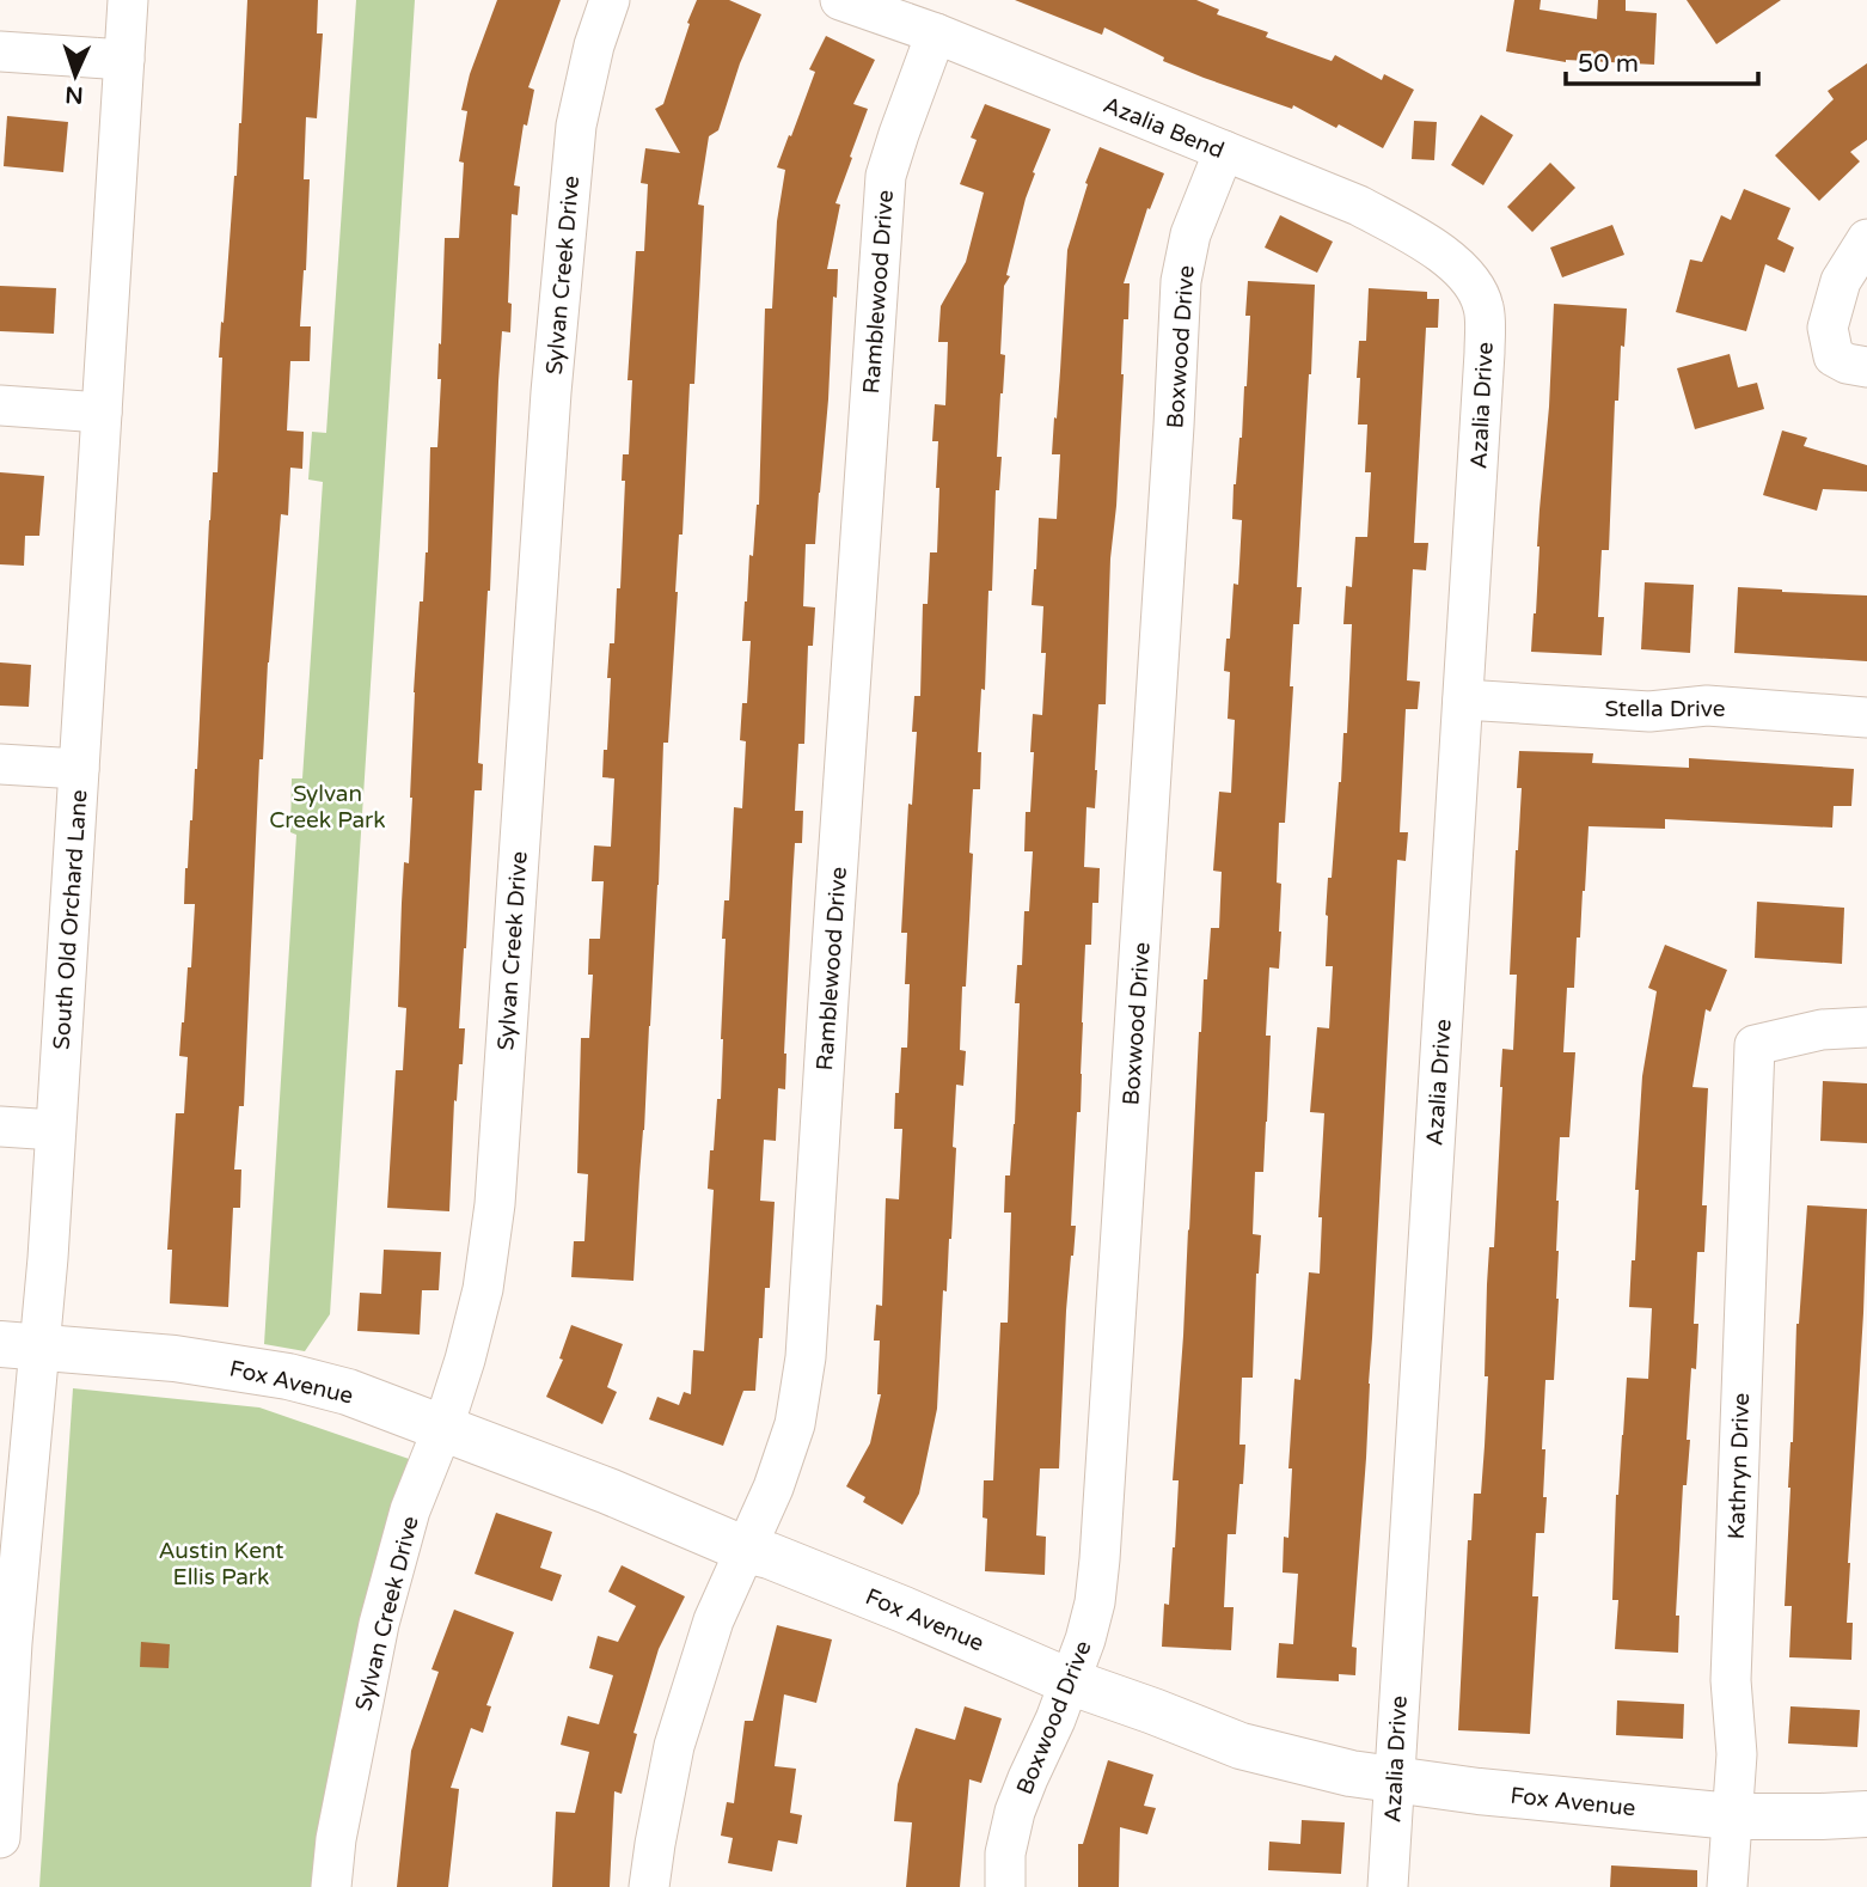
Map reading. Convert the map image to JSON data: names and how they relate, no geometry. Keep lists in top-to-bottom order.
{
  "streets": {
    "main road": ["Fox Avenue"],
    "street": [
      "Azalia Bend",
      "Sylvan Creek Drive",
      "Ramblewood Drive",
      "Boxwood Drive",
      "Azalia Drive",
      "Stella Drive",
      "South Old Orchard Lane",
      "Kathryn Drive"
    ]
  },
  "crossings": [
    ["Azalia Bend", "Ramblewood Drive"],
    ["Azalia Bend", "Boxwood Drive"],
    ["Azalia Bend", "Azalia Drive"],
    ["Sylvan Creek Drive", "Fox Avenue"],
    ["Ramblewood Drive", "Fox Avenue"],
    ["Boxwood Drive", "Fox Avenue"],
    ["Azalia Drive", "Stella Drive"],
    ["Azalia Drive", "Fox Avenue"],
    ["South Old Orchard Lane", "Fox Avenue"],
    ["Fox Avenue", "Kathryn Drive"]
  ],
  "parks": ["Sylvan Creek Park", "Austin Kent Ellis Park"],
  "scale_bar": "50 m",
  "north": "bottom"
}
